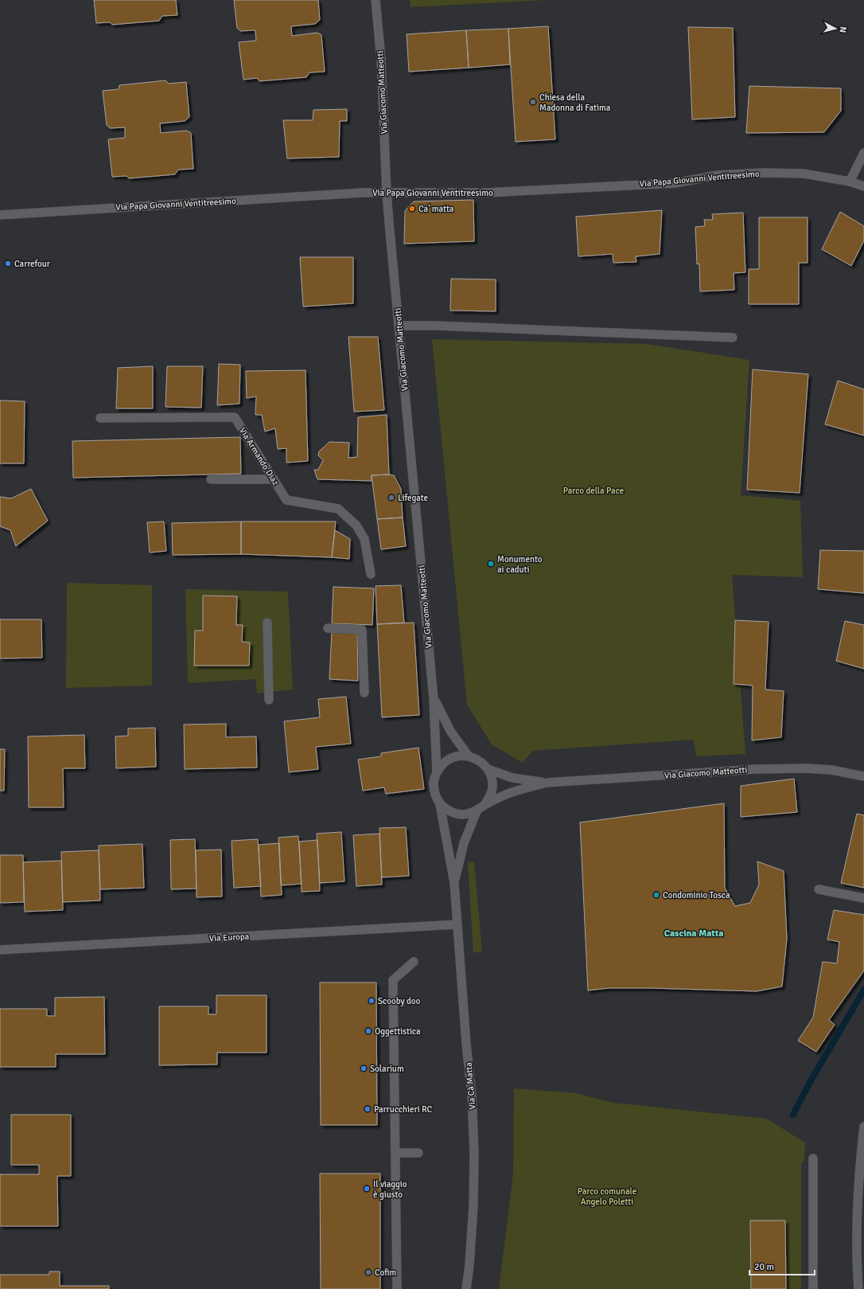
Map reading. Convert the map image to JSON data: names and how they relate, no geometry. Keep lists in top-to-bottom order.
{
  "streets": {
    "street": [
      "Via Giacomo Matteotti",
      "Via Papa Giovanni Ventitreesimo",
      "Via Armando Diaz",
      "Via Europa",
      "Via Cà Matta"
    ]
  },
  "crossings": [
    ["Via Giacomo Matteotti", "Via Papa Giovanni Ventitreesimo"],
    ["Via Giacomo Matteotti", "Via Cà Matta"],
    ["Via Europa", "Via Cà Matta"]
  ],
  "districts": ["Cascina Matta"],
  "parks": ["Parco della Pace", "Parco comunale Angelo Poletti"],
  "places": [
    "Chiesa della Madonna di Fatima",
    "Ca' matta",
    "Carrefour",
    "Lifegate",
    "Monumento ai caduti",
    "Condominio Tosca",
    "Scooby doo",
    "Oggettistica",
    "Solarium",
    "Parrucchieri RC",
    "Il viaggio è giusto",
    "Cofim"
  ],
  "scale_bar": "20 m",
  "north": "right"
}
